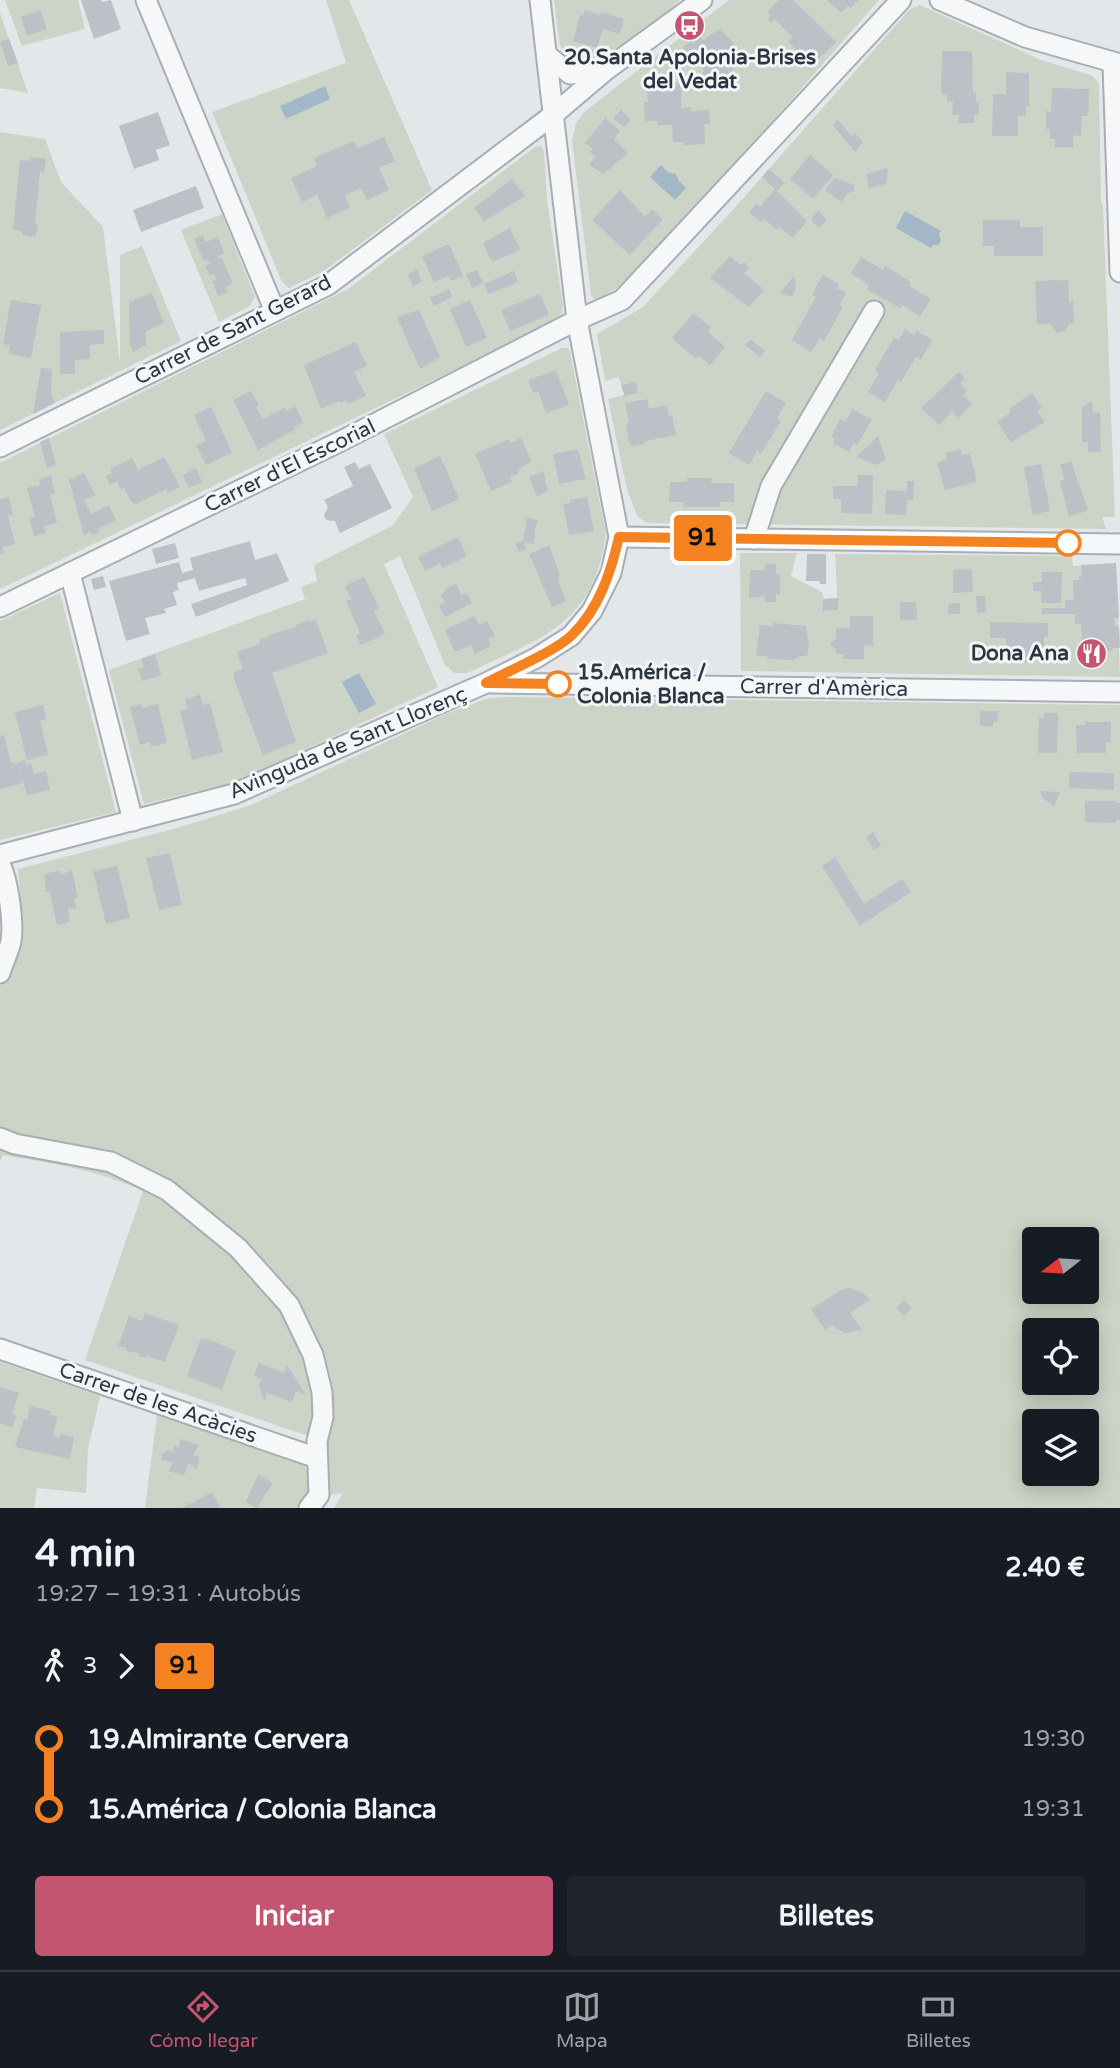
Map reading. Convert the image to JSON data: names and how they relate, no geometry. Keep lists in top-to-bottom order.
{
  "streets": {
    "street": [
      "Carrer de Sant Gerard",
      "Carrer d'El Escorial",
      "Carrer d'Amèrica",
      "Avinguda de Sant Llorenç",
      "Carrer de les Acàcies"
    ]
  },
  "crossings": [
    ["Carrer de Sant Gerard", "Avinguda de Sant Llorenç"],
    ["Carrer d'El Escorial", "Avinguda de Sant Llorenç"],
    ["Carrer d'Amèrica", "Avinguda de Sant Llorenç"]
  ],
  "places": {
    "bus stop": ["20.Santa Apolonia-Brises del Vedat"],
    "restaurant": ["Dona Ana"],
    "other": ["15.América / Colonia Blanca"]
  },
  "lines": ["bus line 91"],
  "north": "left",
  "page": {
    "on_map": "91",
    "heading": ["4 min", "19:27 – 19:31 · Autobús", "2.40 €"],
    "legs": ["3", "91"],
    "list": [
      {
        "name": "19.Almirante Cervera",
        "value": "19:30"
      },
      {
        "name": "15.América / Colonia Blanca",
        "value": "19:31"
      }
    ],
    "buttons": ["Iniciar", "Billetes"],
    "tabs": ["Cómo llegar", "Mapa", "Billetes"]
  }
}
